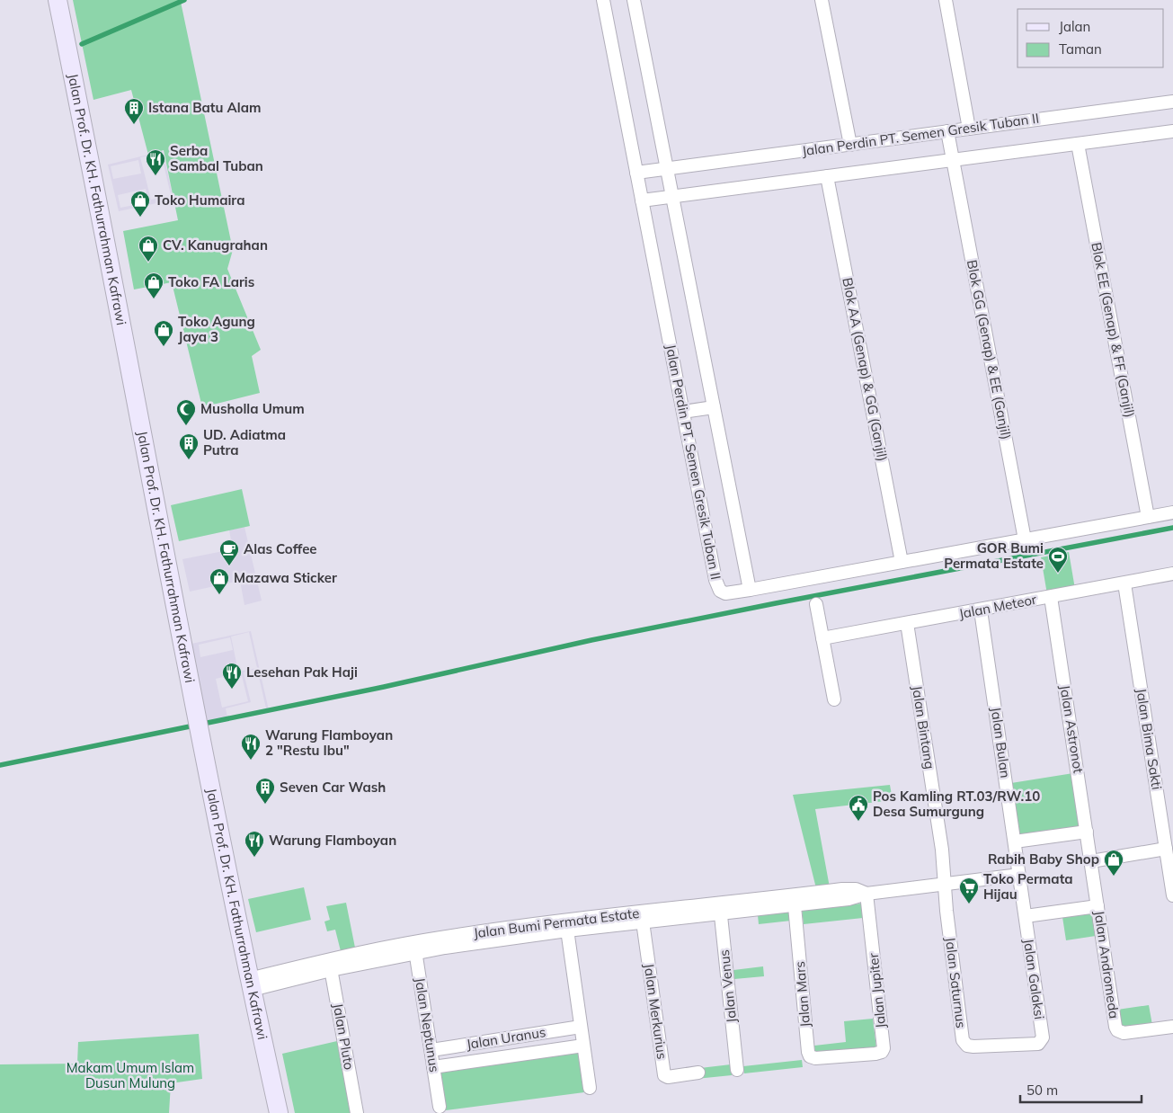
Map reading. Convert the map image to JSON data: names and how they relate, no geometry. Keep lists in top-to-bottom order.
{
  "streets": {
    "main road": ["Jalan Prof. Dr. KH. Fathurrahman Kafrawi"],
    "street": [
      "Jalan Perdin PT. Semen Gresik Tuban II",
      "Blok EE (Genap) & FF (Ganjil)",
      "Blok GG (Genap) & EE (Ganjil)",
      "Blok AA (Genap) & GG (Ganjil)",
      "Jalan Meteor",
      "Jalan Bintang",
      "Jalan Astronot",
      "Jalan Bima Sakti",
      "Jalan Bulan",
      "Jalan Bumi Permata Estate",
      "Jalan Andromeda",
      "Jalan Galaksi",
      "Jalan Saturnus",
      "Jalan Venus",
      "Jalan Jupiter",
      "Jalan Mars",
      "Jalan Merkurius",
      "Jalan Neptunus",
      "Jalan Pluto",
      "Jalan Uranus"
    ]
  },
  "crossings": [
    ["Jalan Perdin PT. Semen Gresik Tuban II", "Blok EE (Genap) & FF (Ganjil)"],
    ["Jalan Perdin PT. Semen Gresik Tuban II", "Blok GG (Genap) & EE (Ganjil)"],
    ["Jalan Perdin PT. Semen Gresik Tuban II", "Blok AA (Genap) & GG (Ganjil)"],
    ["Jalan Prof. Dr. KH. Fathurrahman Kafrawi", "Jalan Bumi Permata Estate"],
    ["Jalan Meteor", "Jalan Bintang"],
    ["Jalan Meteor", "Jalan Astronot"],
    ["Jalan Meteor", "Jalan Bima Sakti"],
    ["Jalan Meteor", "Jalan Bulan"],
    ["Jalan Bintang", "Jalan Bumi Permata Estate"],
    ["Jalan Bintang", "Jalan Saturnus"],
    ["Jalan Astronot", "Jalan Andromeda"],
    ["Jalan Bulan", "Jalan Bumi Permata Estate"],
    ["Jalan Bulan", "Jalan Galaksi"],
    ["Jalan Bumi Permata Estate", "Jalan Galaksi"],
    ["Jalan Bumi Permata Estate", "Jalan Saturnus"],
    ["Jalan Bumi Permata Estate", "Jalan Venus"],
    ["Jalan Bumi Permata Estate", "Jalan Jupiter"],
    ["Jalan Bumi Permata Estate", "Jalan Mars"],
    ["Jalan Bumi Permata Estate", "Jalan Merkurius"],
    ["Jalan Bumi Permata Estate", "Jalan Neptunus"],
    ["Jalan Bumi Permata Estate", "Jalan Pluto"],
    ["Jalan Galaksi", "Jalan Saturnus"],
    ["Jalan Jupiter", "Jalan Mars"],
    ["Jalan Neptunus", "Jalan Uranus"]
  ],
  "parks": ["Makam Umum Islam Dusun Mulung"],
  "places": {
    "building": ["Istana Batu Alam", "UD. Adiatma Putra", "Seven Car Wash"],
    "restaurant": [
      "Serba Sambal Tuban",
      "Lesehan Pak Haji",
      "Warung Flamboyan 2 \"Restu Ibu\"",
      "Warung Flamboyan"
    ],
    "shop": [
      "Toko Humaira",
      "CV. Kanugrahan",
      "Toko FA Laris",
      "Toko Agung Jaya 3",
      "Mazawa Sticker",
      "Rabih Baby Shop"
    ],
    "mosque": ["Musholla Umum"],
    "cafe": ["Alas Coffee"],
    "sports": ["GOR Bumi Permata Estate"],
    "public building": ["Pos Kamling RT.03/RW.10 Desa Sumurgung"],
    "supermarket": ["Toko Permata Hijau"]
  },
  "legend": ["Jalan", "Taman"],
  "scale_bar": "50 m"
}
